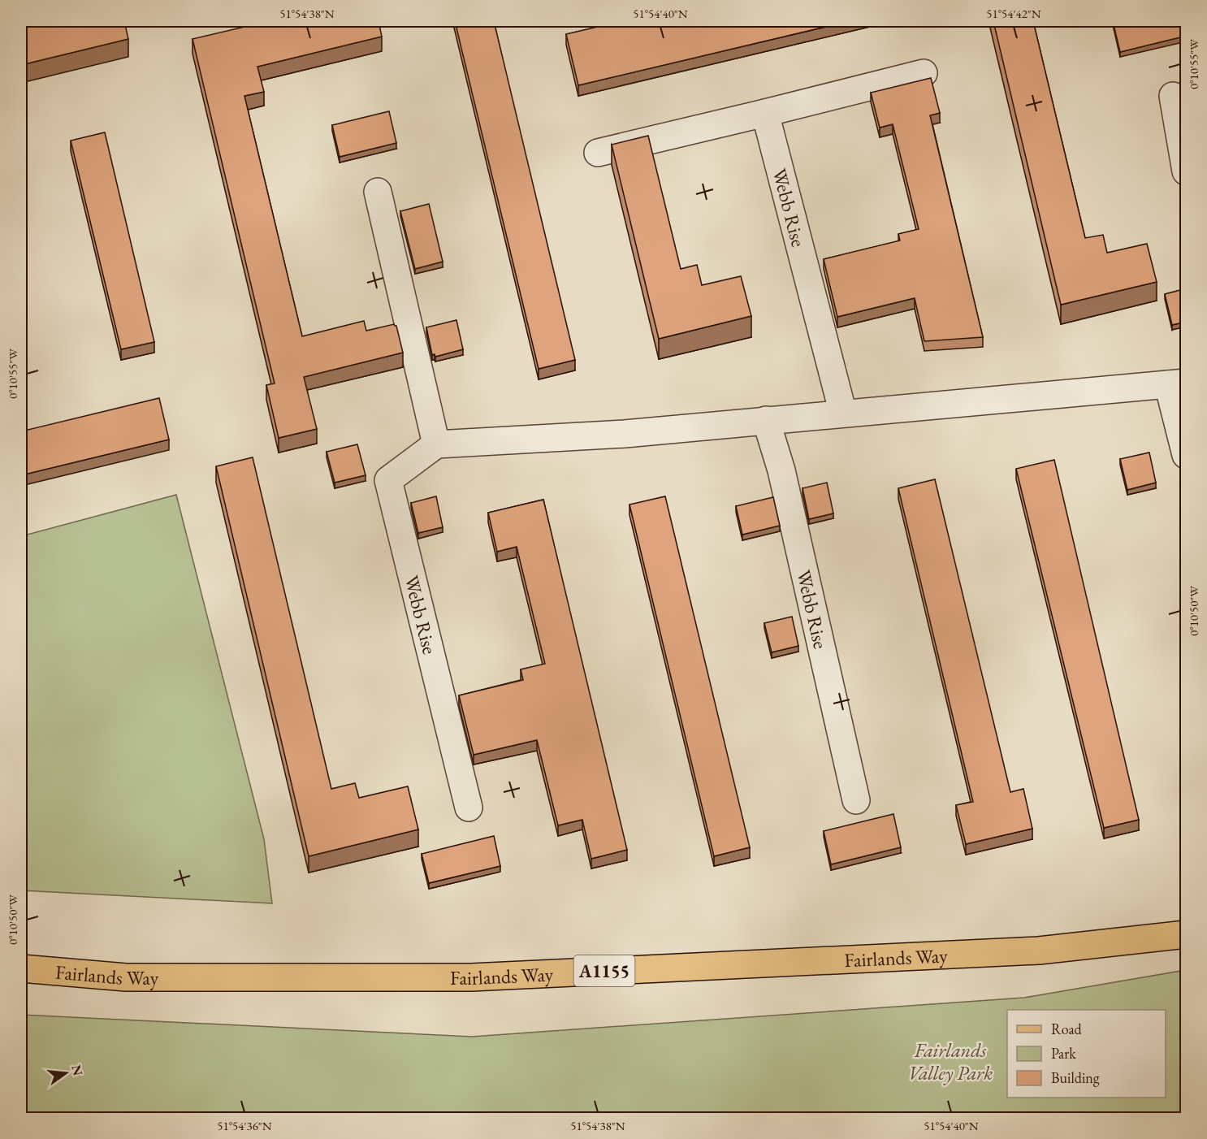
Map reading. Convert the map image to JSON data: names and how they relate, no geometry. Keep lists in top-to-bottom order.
{
  "streets": {
    "main road": ["Fairlands Way", "A1155"],
    "street": ["Webb Rise"]
  },
  "parks": ["Fairlands Valley Park"],
  "legend": ["Road", "Park", "Building"],
  "north": "right",
  "coordinates": [
    "51°54'38\"N",
    "51°54'40\"N",
    "51°54'42\"N",
    "0°10'55\"W",
    "0°10'50\"W",
    "51°54'36\"N"
  ]
}
